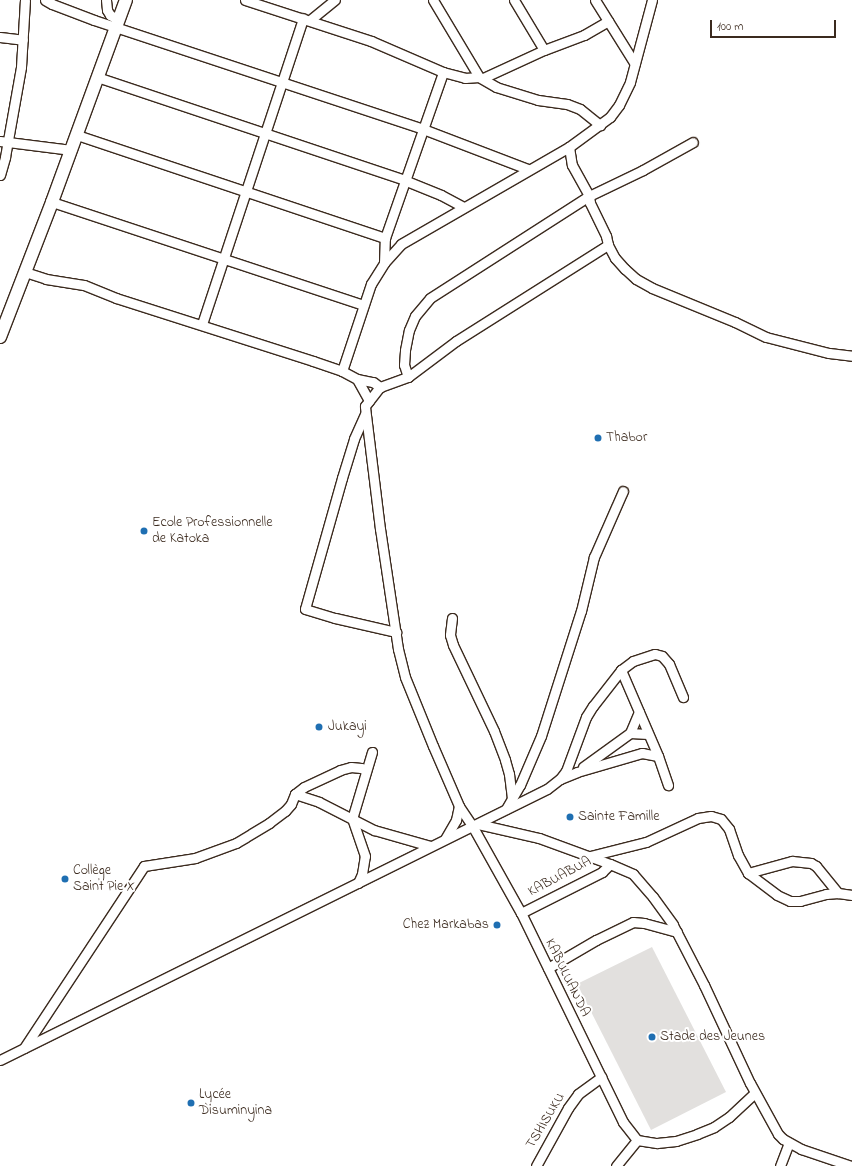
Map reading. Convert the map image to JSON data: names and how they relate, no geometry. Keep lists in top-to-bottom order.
{
  "streets": {
    "street": ["KABUABUA", "KABULUANDA", "TSHISUKU"]
  },
  "crossings": [
    ["KABUABUA", "KABULUANDA"],
    ["KABULUANDA", "TSHISUKU"]
  ],
  "places": [
    "Thabor",
    "Ecole Professionnelle de Katoka",
    "Jukayi",
    "Sainte Famille",
    "Collège Saint Pie X",
    "Chez Markabas",
    "Stade des Jeunes",
    "Lycée Disuminyina"
  ],
  "scale_bar": "100 m"
}
